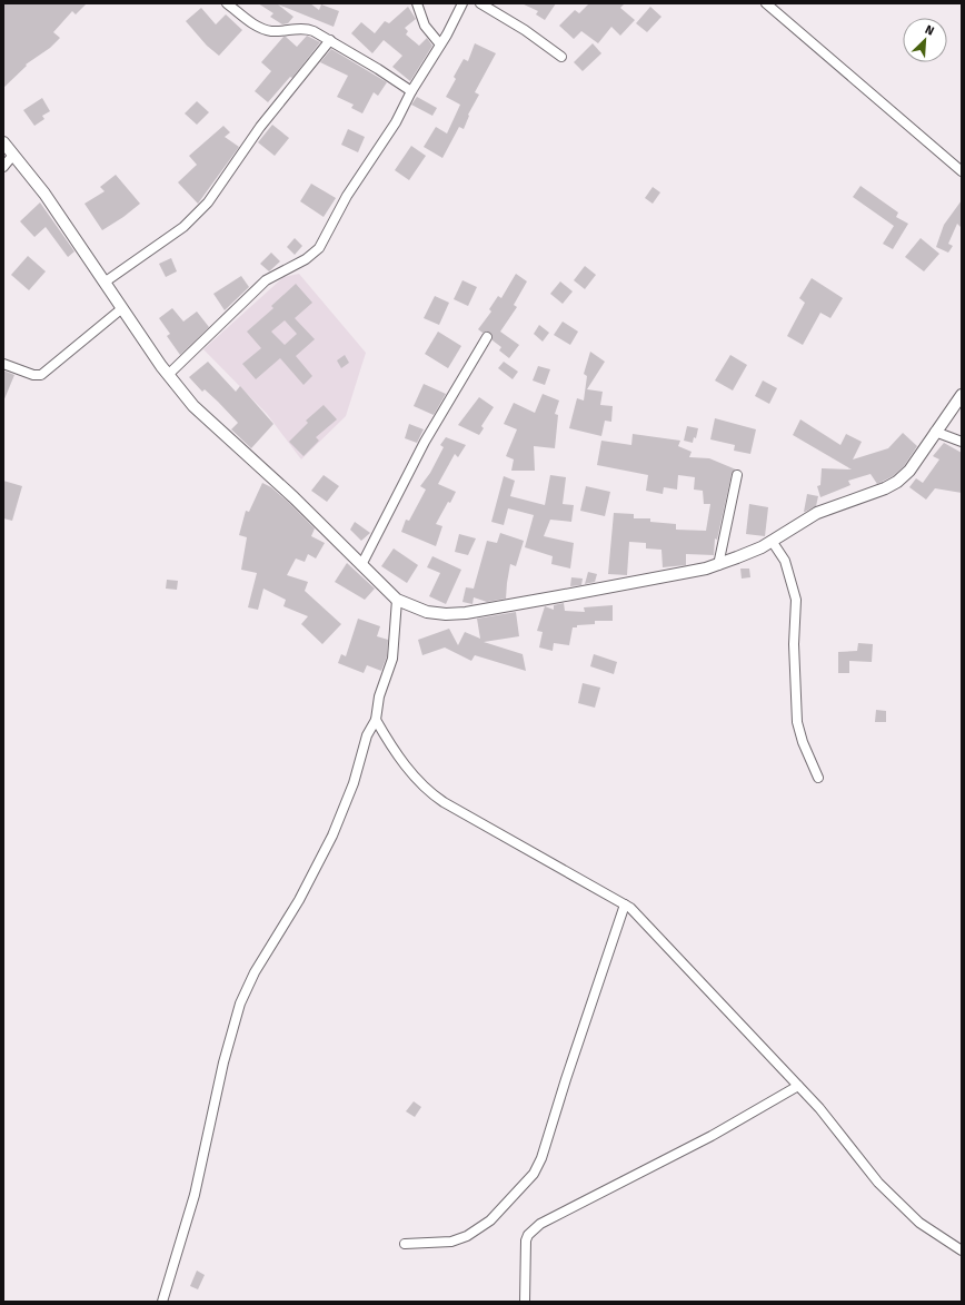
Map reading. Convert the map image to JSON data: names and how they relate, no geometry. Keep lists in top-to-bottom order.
{
  "north": "top right"
}
